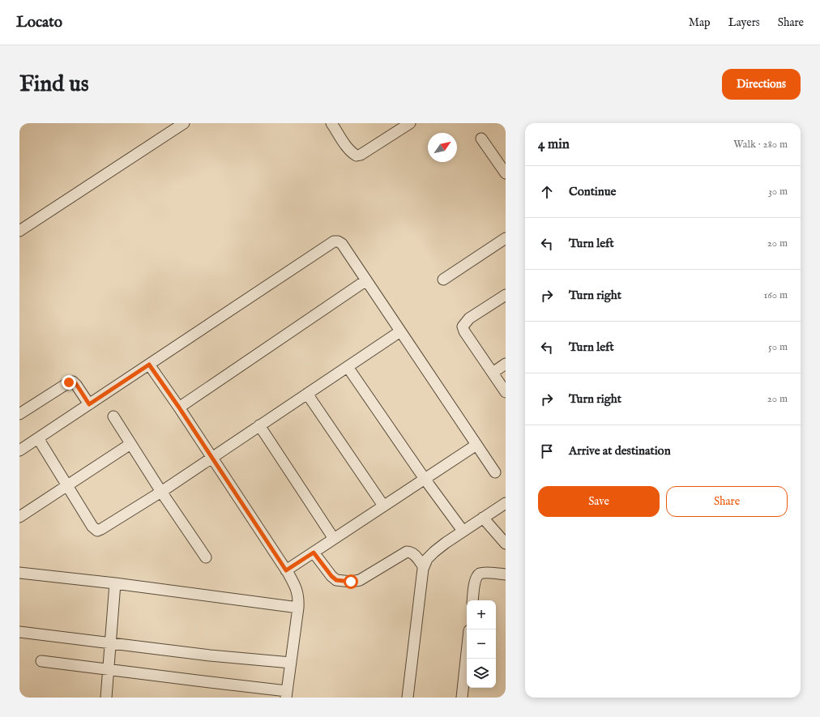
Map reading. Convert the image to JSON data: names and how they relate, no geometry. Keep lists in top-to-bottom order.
{
  "north": "top right",
  "page": {
    "header": "Locato",
    "nav": ["Map", "Layers", "Share"],
    "buttons": [
      "Directions",
      ["Save", "Share"]
    ],
    "title": "Find us",
    "heading": ["4 min", "Walk · 280 m"],
    "list": [
      ["Continue", "30 m"],
      ["Turn left", "20 m"],
      ["Turn right", "160 m"],
      ["Turn left", "50 m"],
      ["Turn right", "20 m"],
      "Arrive at destination"
    ],
    "map_buttons": ["+", "−"]
  }
}
